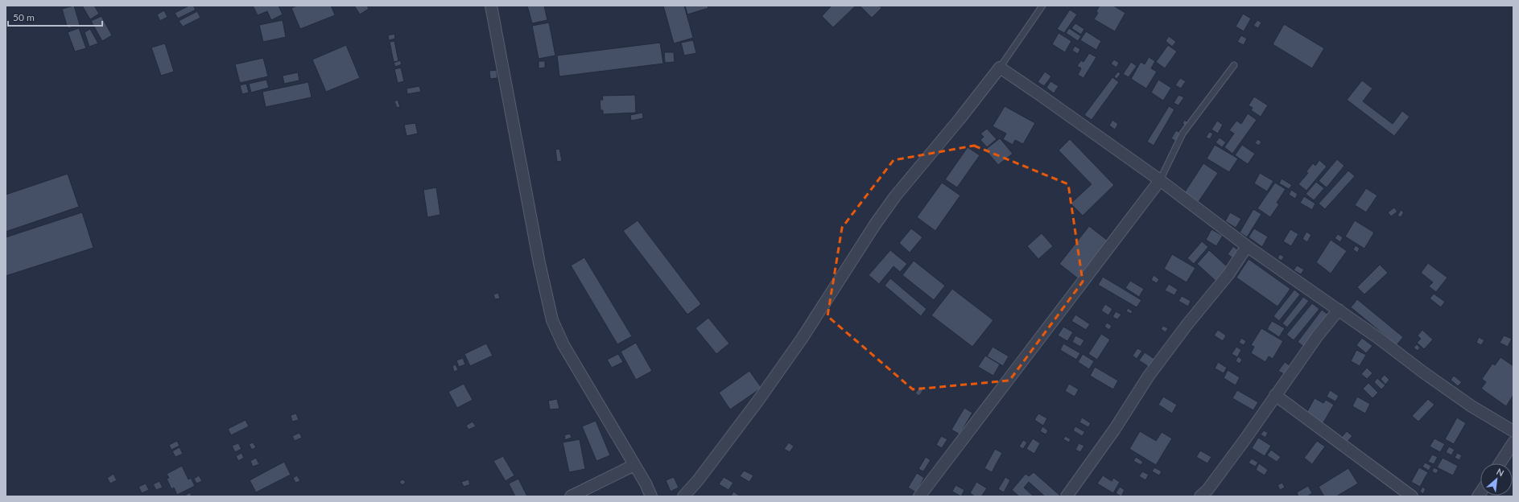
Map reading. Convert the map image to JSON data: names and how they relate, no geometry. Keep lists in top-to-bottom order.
{
  "scale_bar": "50 m",
  "north": "top right"
}
